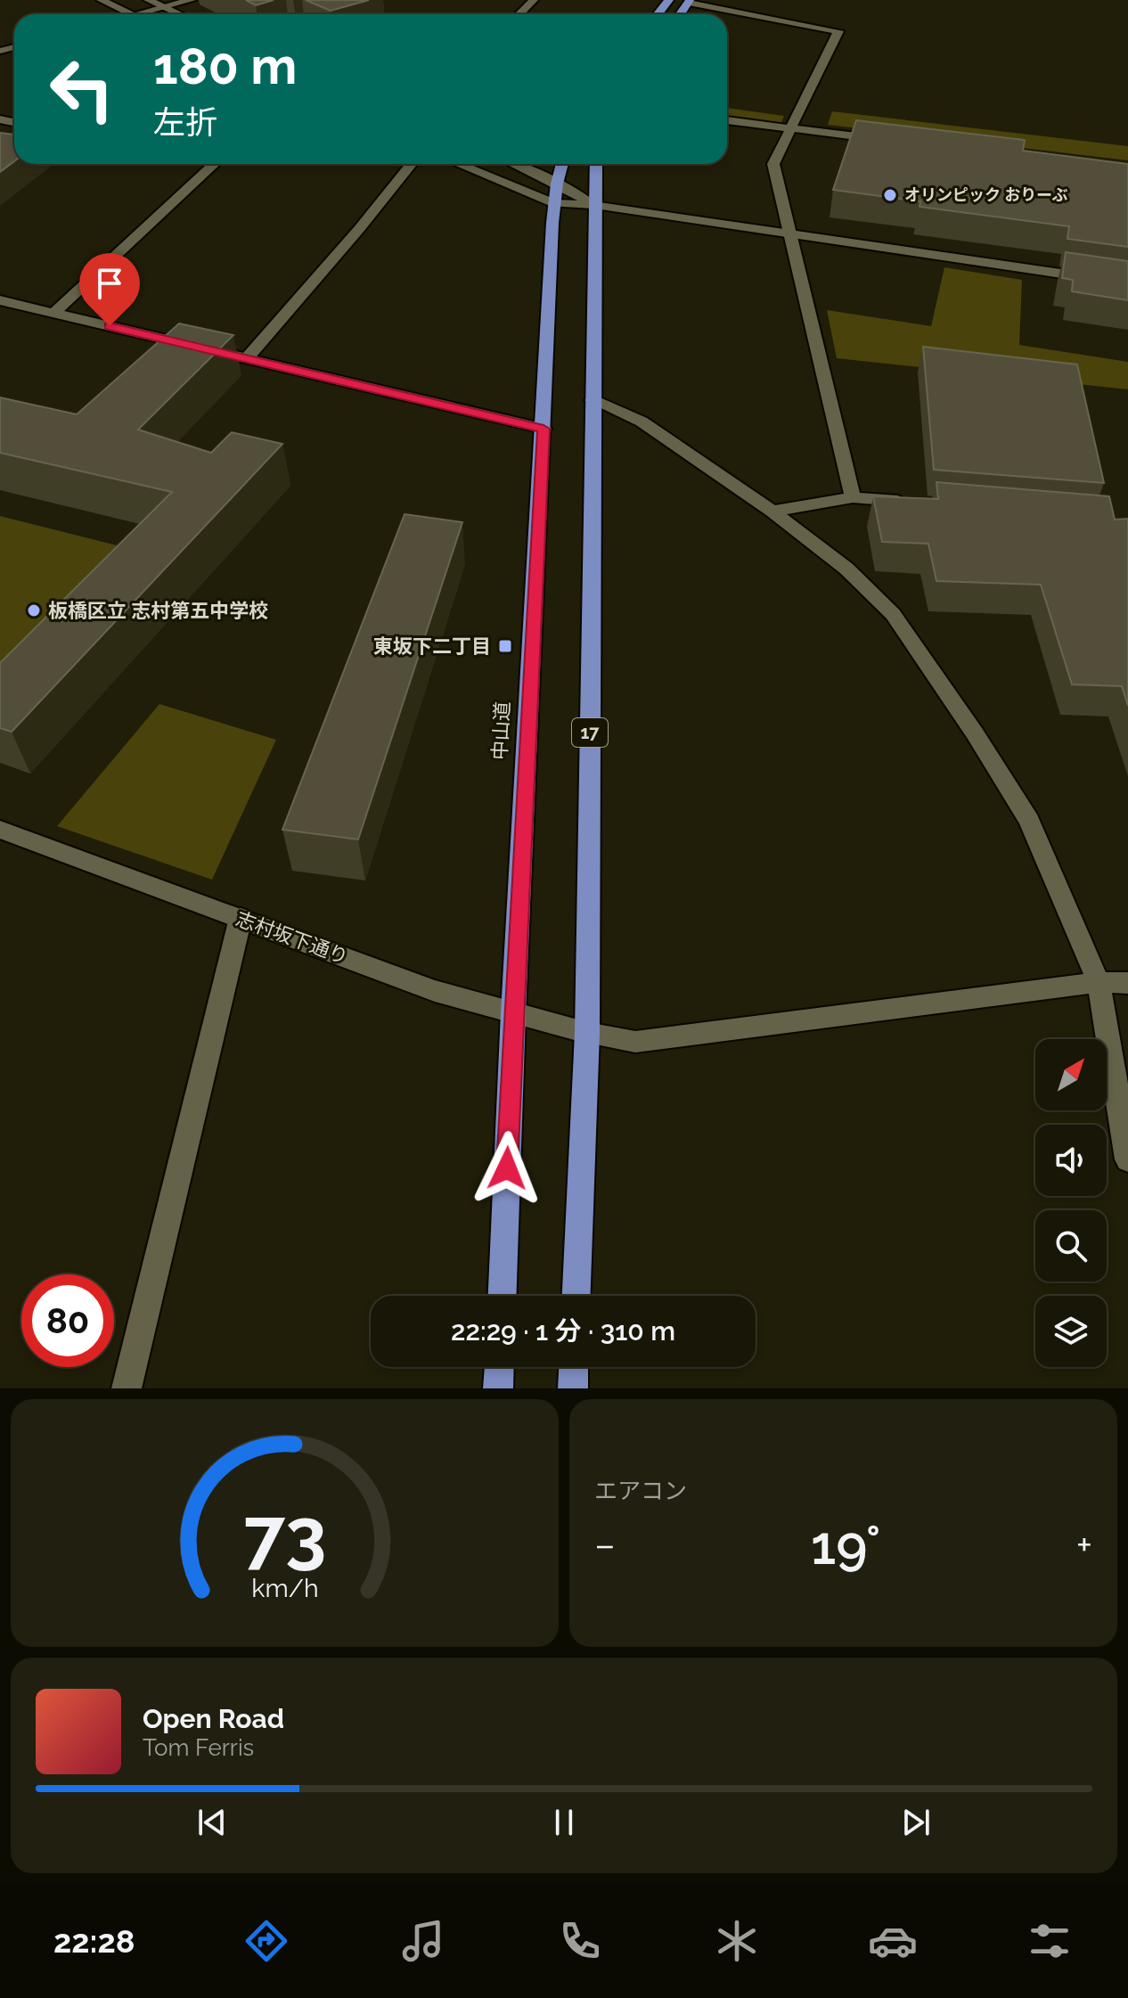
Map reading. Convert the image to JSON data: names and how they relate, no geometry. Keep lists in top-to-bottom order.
{
  "streets": {
    "highway": ["中山道", "17"],
    "street": ["志村坂下通り"]
  },
  "crossings": [
    ["中山道", "志村坂下通り"],
    ["17", "志村坂下通り"]
  ],
  "places": {
    "other": ["オリンピック おりーぶ", "板橋区立 志村第五中学校"],
    "transit": ["東坂下二丁目"]
  },
  "north": "top right",
  "page": {
    "turn": ["180 m", "左折"],
    "limit": "80",
    "trip": "22:29 · 1 分 · 310 m",
    "tile": "エアコン",
    "heat": ["−", "19°", "+"],
    "song": ["Open Road", "Tom Ferris"],
    "tabs": "22:28",
    "gauge": ["73", "km/h"]
  }
}
